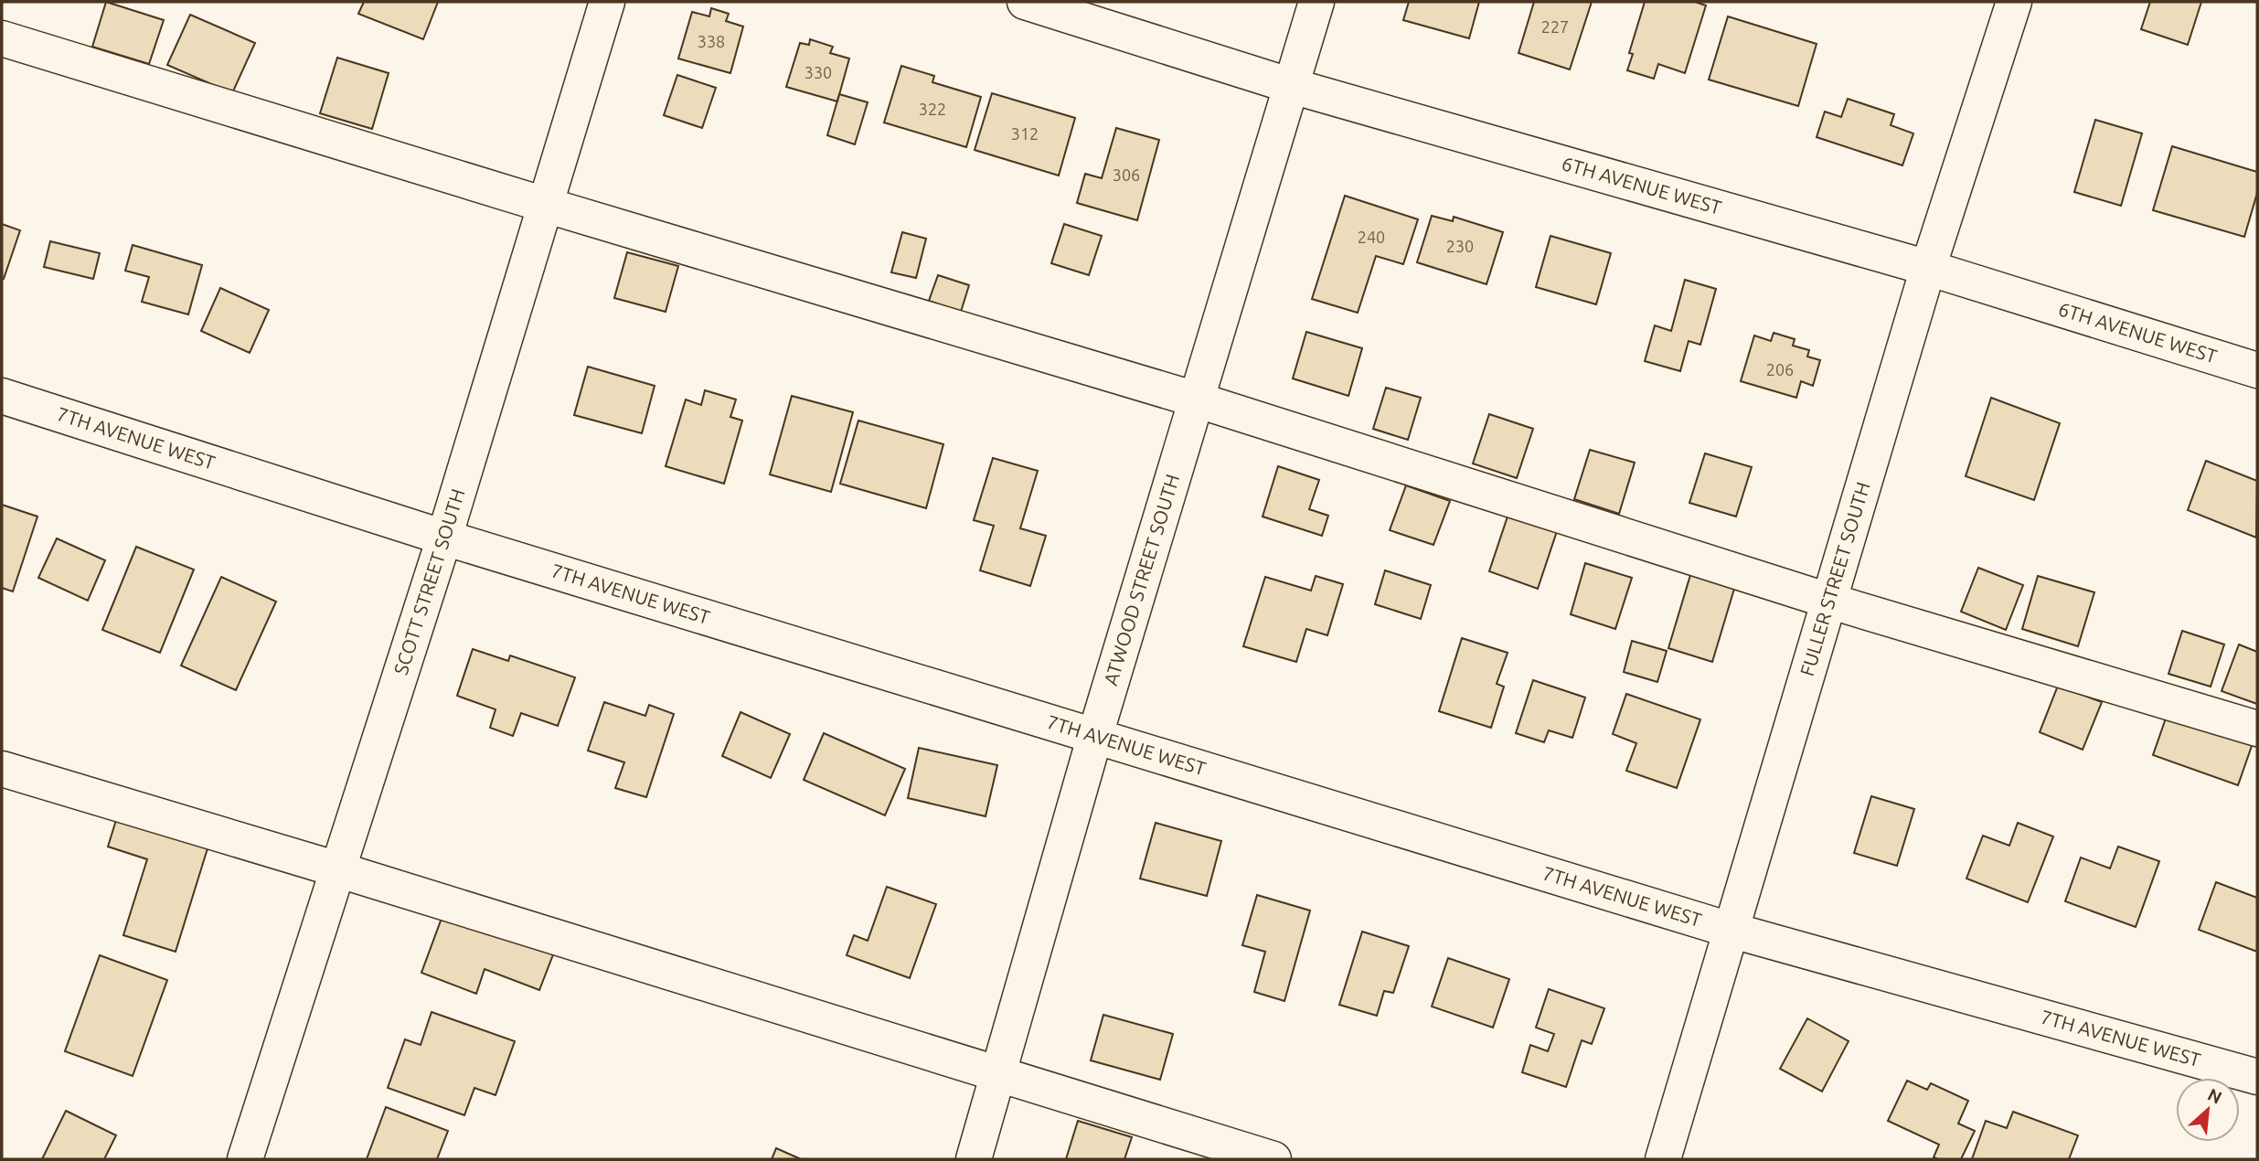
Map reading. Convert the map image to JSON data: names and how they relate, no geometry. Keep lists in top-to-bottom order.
{
  "streets": {
    "street": [
      "6TH AVENUE WEST",
      "7TH AVENUE WEST",
      "ATWOOD STREET SOUTH",
      "FULLER STREET SOUTH",
      "SCOTT STREET SOUTH"
    ]
  },
  "crossings": [
    ["6TH AVENUE WEST", "ATWOOD STREET SOUTH"],
    ["6TH AVENUE WEST", "FULLER STREET SOUTH"],
    ["7TH AVENUE WEST", "ATWOOD STREET SOUTH"],
    ["7TH AVENUE WEST", "FULLER STREET SOUTH"],
    ["7TH AVENUE WEST", "SCOTT STREET SOUTH"]
  ],
  "house_numbers": [
    "227",
    "338",
    "330",
    "322",
    "312",
    "306",
    "240",
    "230",
    "206"
  ],
  "north": "top right"
}
